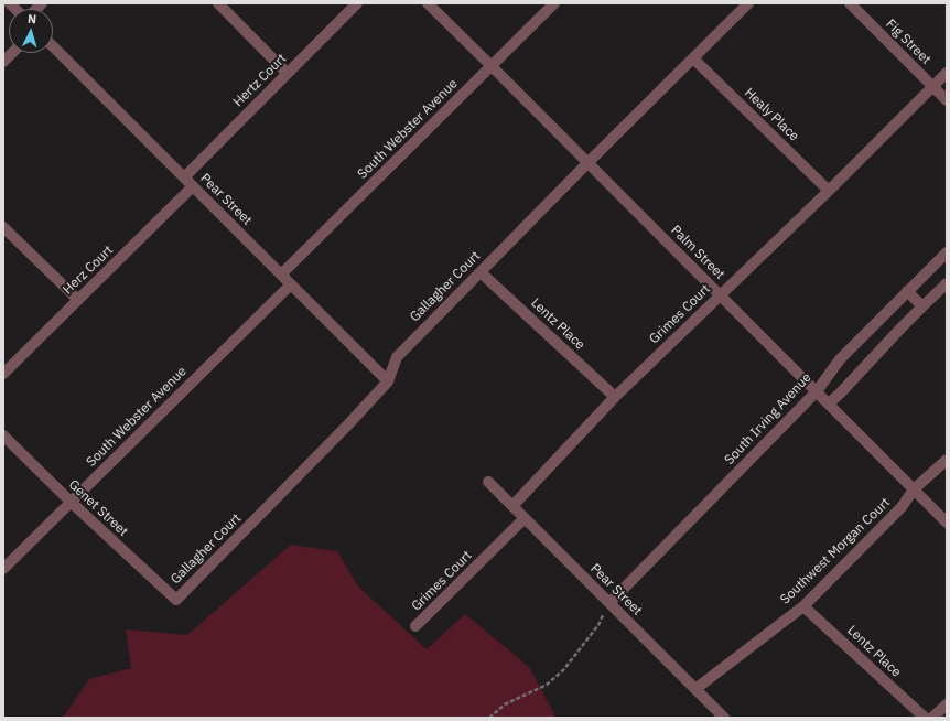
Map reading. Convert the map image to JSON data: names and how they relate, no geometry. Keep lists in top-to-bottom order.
{
  "streets": {
    "street": [
      "Fig Street",
      "Hertz Court",
      "Healy Place",
      "South Webster Avenue",
      "Pear Street",
      "Palm Street",
      "Herz Court",
      "Gallagher Court",
      "Grimes Court",
      "Lentz Place",
      "South Irving Avenue",
      "Genet Street",
      "Southwest Morgan Court"
    ]
  },
  "crossings": [
    ["Fig Street", "Grimes Court"],
    ["Hertz Court", "Pear Street"],
    ["Healy Place", "Gallagher Court"],
    ["Healy Place", "Grimes Court"],
    ["South Webster Avenue", "Pear Street"],
    ["South Webster Avenue", "Palm Street"],
    ["South Webster Avenue", "Genet Street"],
    ["Pear Street", "Herz Court"],
    ["Pear Street", "Gallagher Court"],
    ["Pear Street", "Grimes Court"],
    ["Pear Street", "South Irving Avenue"],
    ["Pear Street", "Southwest Morgan Court"],
    ["Palm Street", "Gallagher Court"],
    ["Palm Street", "Grimes Court"],
    ["Palm Street", "South Irving Avenue"],
    ["Palm Street", "Southwest Morgan Court"],
    ["Gallagher Court", "Lentz Place"],
    ["Gallagher Court", "Genet Street"],
    ["Grimes Court", "Lentz Place"],
    ["Lentz Place", "Southwest Morgan Court"]
  ],
  "north": "top"
}
